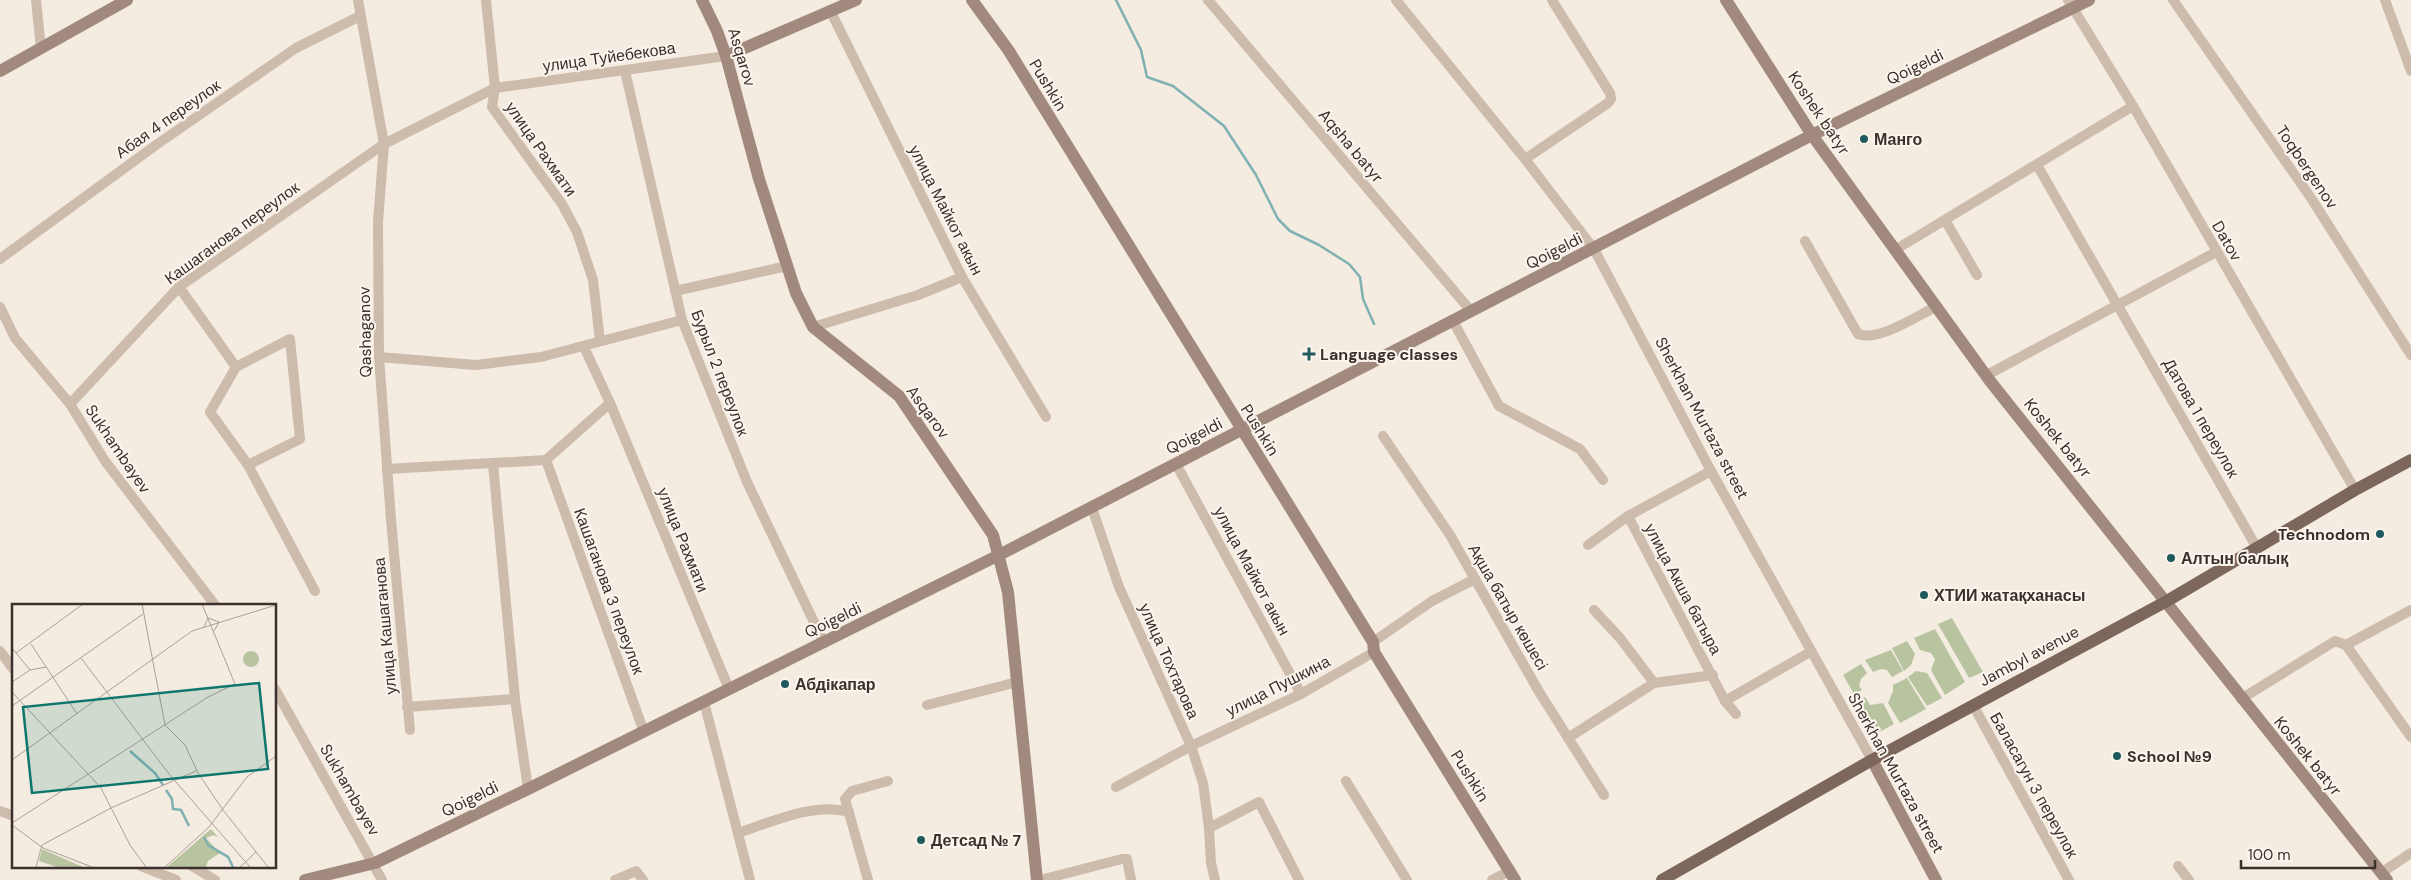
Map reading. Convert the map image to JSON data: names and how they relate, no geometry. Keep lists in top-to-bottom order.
{
  "streets": {
    "main road": ["Jambyl avenue"],
    "street": [
      "улица Туйебекова",
      "Asqarov",
      "Qoigeldi",
      "Pushkin",
      "Koshek batyr",
      "Абая 4 переулок",
      "Aqsha batyr",
      "улица Рахмати",
      "Toqbergenov",
      "улица Майкот акын",
      "Кашаганова переулок",
      "Datov",
      "Qashaganov",
      "Бурыл 2 переулок",
      "Sherkhan Murtaza street",
      "Датова 1 переулок",
      "Sukhambayev",
      "улица Акша батыра",
      "Кашаганова 3 переулок",
      "Ақша батыр көшесі",
      "улица Кашаганова",
      "улица Тохтарова",
      "улица Пушкина",
      "Баласагун 3 переулок"
    ]
  },
  "crossings": [
    ["улица Туйебекова", "Asqarov"],
    ["улица Туйебекова", "улица Рахмати"],
    ["улица Туйебекова", "Кашаганова переулок"],
    ["улица Туйебекова", "Qashaganov"],
    ["улица Туйебекова", "Бурыл 2 переулок"],
    ["Asqarov", "Qoigeldi"],
    ["Qoigeldi", "Pushkin"],
    ["Qoigeldi", "Koshek batyr"],
    ["Qoigeldi", "Aqsha batyr"],
    ["Qoigeldi", "улица Рахмати"],
    ["Qoigeldi", "улица Майкот акын"],
    ["Qoigeldi", "Datov"],
    ["Qoigeldi", "Бурыл 2 переулок"],
    ["Qoigeldi", "Sherkhan Murtaza street"],
    ["Qoigeldi", "Sukhambayev"],
    ["Qoigeldi", "Кашаганова 3 переулок"],
    ["Qoigeldi", "улица Тохтарова"],
    ["Pushkin", "улица Пушкина"],
    ["Koshek batyr", "Jambyl avenue"],
    ["Абая 4 переулок", "Qashaganov"],
    ["улица Майкот акын", "улица Пушкина"],
    ["Кашаганова переулок", "Qashaganov"],
    ["Кашаганова переулок", "Sukhambayev"],
    ["Datov", "Jambyl avenue"],
    ["Qashaganov", "улица Кашаганова"],
    ["Sherkhan Murtaza street", "Jambyl avenue"],
    ["Датова 1 переулок", "Jambyl avenue"],
    ["улица Акша батыра", "Ақша батыр көшесі"],
    ["Ақша батыр көшесі", "улица Пушкина"],
    ["Jambyl avenue", "Баласагун 3 переулок"],
    ["улица Тохтарова", "улица Пушкина"]
  ],
  "places": {
    "other": [
      "Манго",
      "Technodom",
      "Алтын балық",
      "ХТИИ жатақханасы",
      "Абдiкапар",
      "School №9",
      "Детсад № 7"
    ],
    "health": ["Language classes"]
  },
  "scale_bar": "100 m"
}
